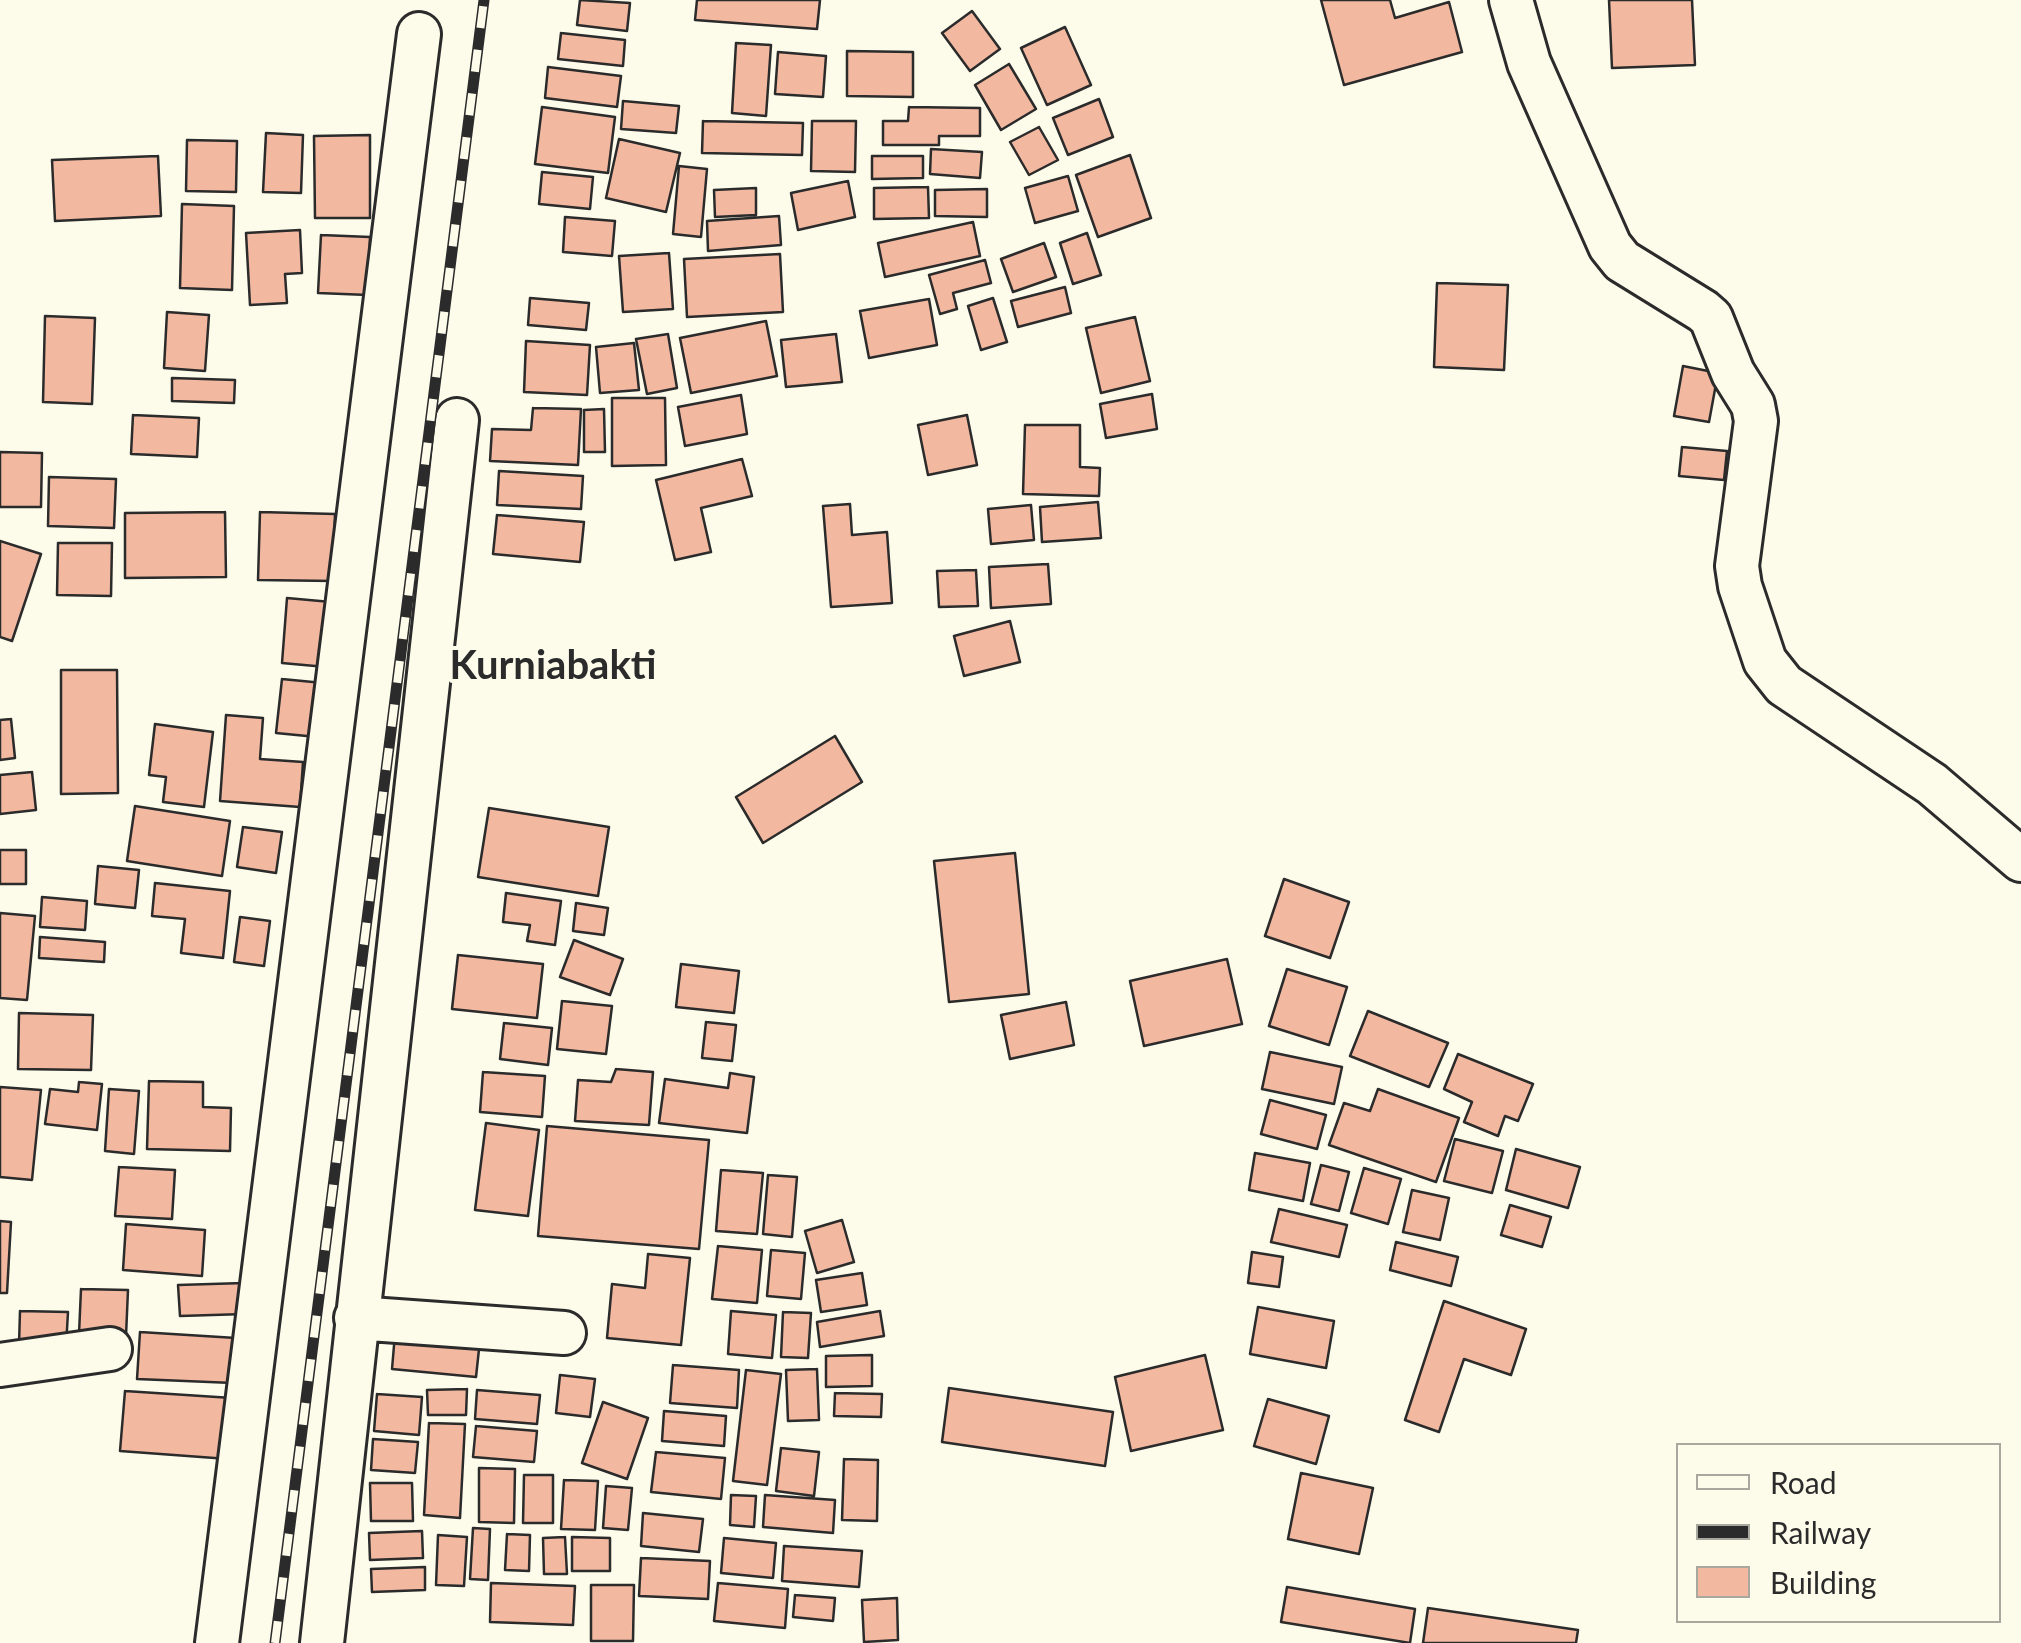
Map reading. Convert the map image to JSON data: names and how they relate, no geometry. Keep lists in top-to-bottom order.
{
  "districts": ["Kurniabakti"],
  "legend": ["Road", "Railway", "Building"]
}
